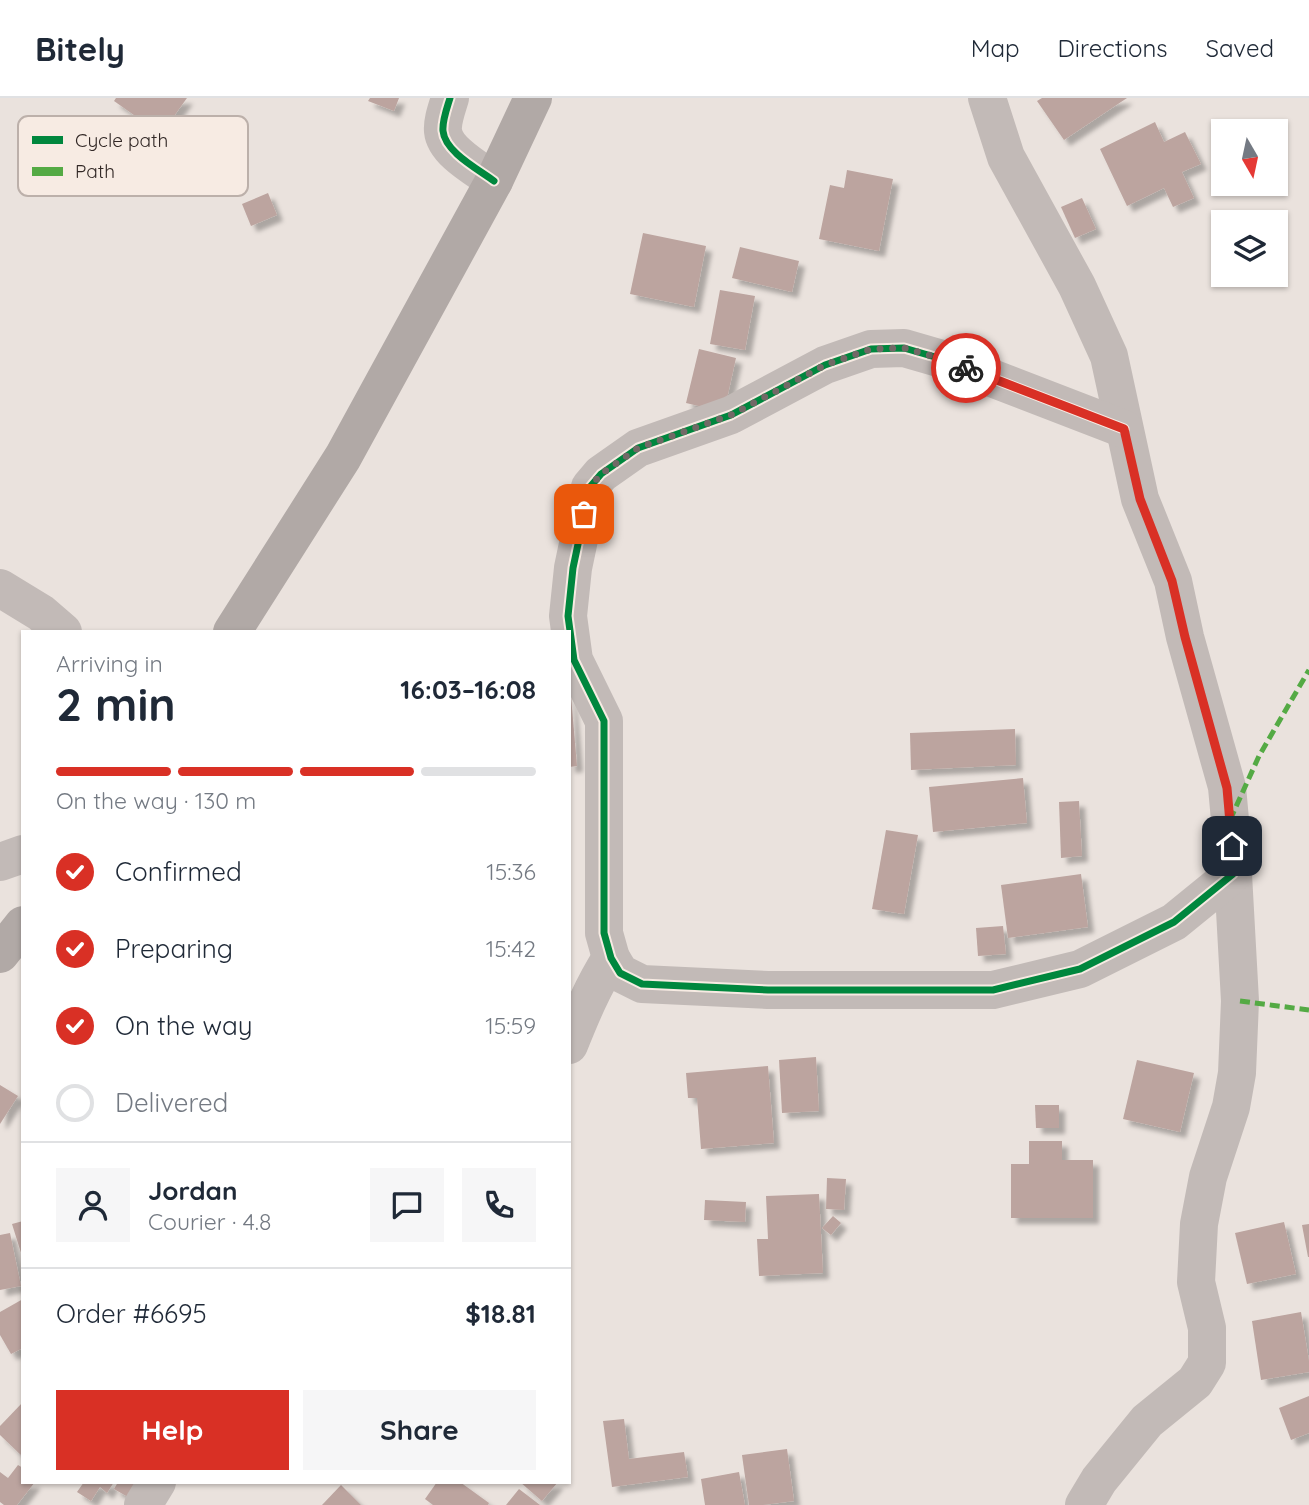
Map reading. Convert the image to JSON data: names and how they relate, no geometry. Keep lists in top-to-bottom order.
{
  "legend": ["Cycle path", "Path"],
  "north": "bottom",
  "page": {
    "header": "Bitely",
    "nav": ["Map", "Directions", "Saved"],
    "heading": ["2 min", "Arriving in", "16:03–16:08"],
    "panel": [
      "Jordan",
      "Courier · 4.8",
      "Order #6695",
      "$18.81"
    ],
    "bar": "On the way · 130 m",
    "list": [
      ["Confirmed", "15:36"],
      ["Preparing", "15:42"],
      ["On the way", "15:59"],
      "Delivered"
    ],
    "buttons": ["Help", "Share"]
  }
}
